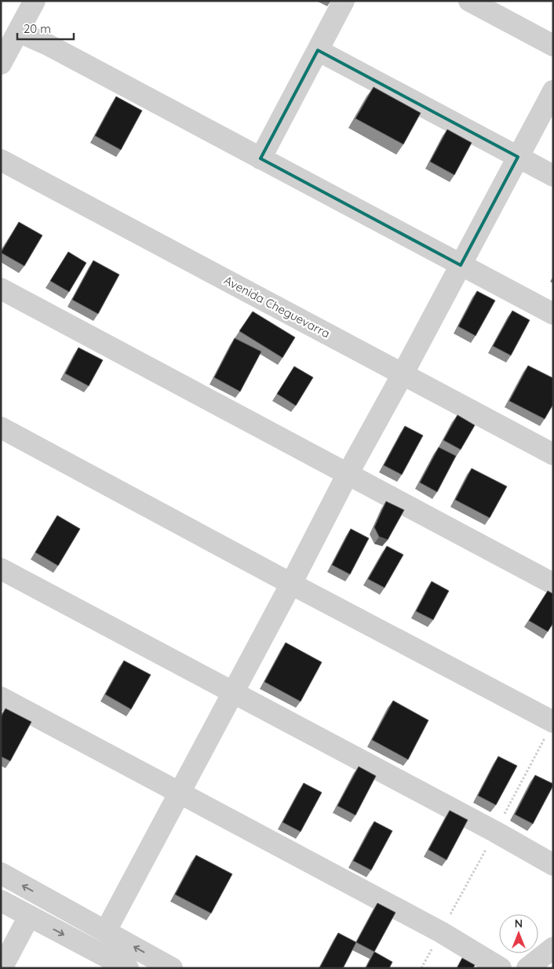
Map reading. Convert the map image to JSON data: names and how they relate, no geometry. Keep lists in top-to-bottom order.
{
  "streets": {
    "street": ["Avenida Cheguevarra"]
  },
  "scale_bar": "20 m",
  "north": "top"
}
